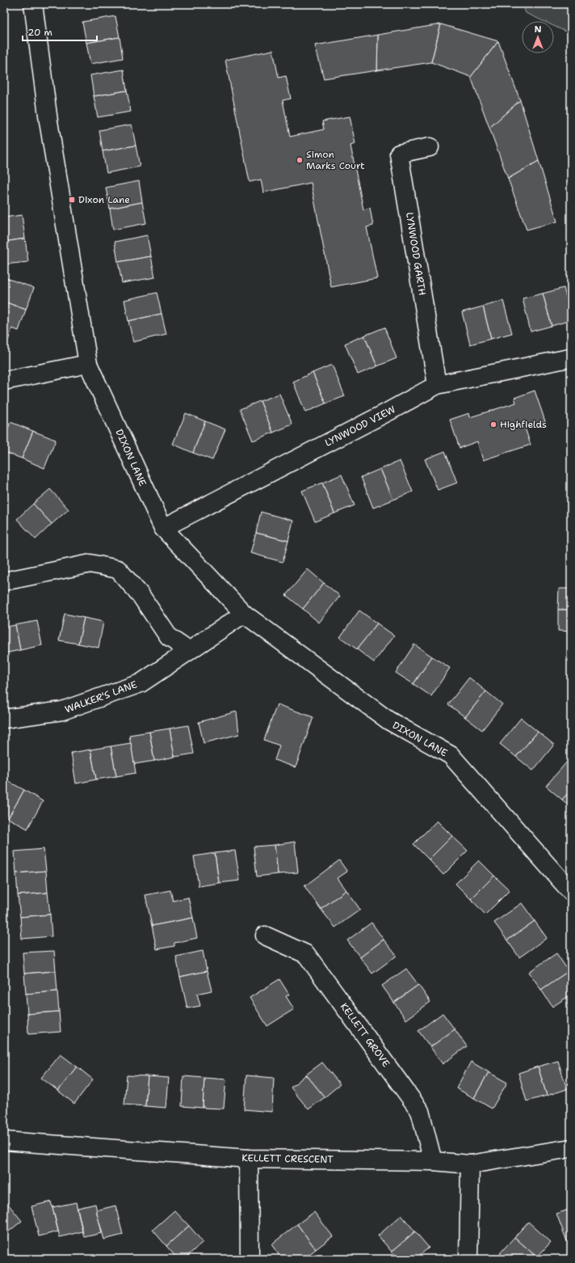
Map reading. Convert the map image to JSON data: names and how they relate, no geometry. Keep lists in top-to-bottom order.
{
  "streets": {
    "street": [
      "LYNWOOD GARTH",
      "LYNWOOD VIEW",
      "DIXON LANE",
      "WALKER'S LANE",
      "KELLETT GROVE",
      "KELLETT CRESCENT"
    ]
  },
  "crossings": [
    ["LYNWOOD GARTH", "LYNWOOD VIEW"],
    ["LYNWOOD VIEW", "DIXON LANE"],
    ["KELLETT GROVE", "KELLETT CRESCENT"]
  ],
  "places": {
    "other": ["Simon Marks Court", "Highfields"],
    "transit": ["Dixon Lane"]
  },
  "scale_bar": "20 m",
  "north": "top"
}
